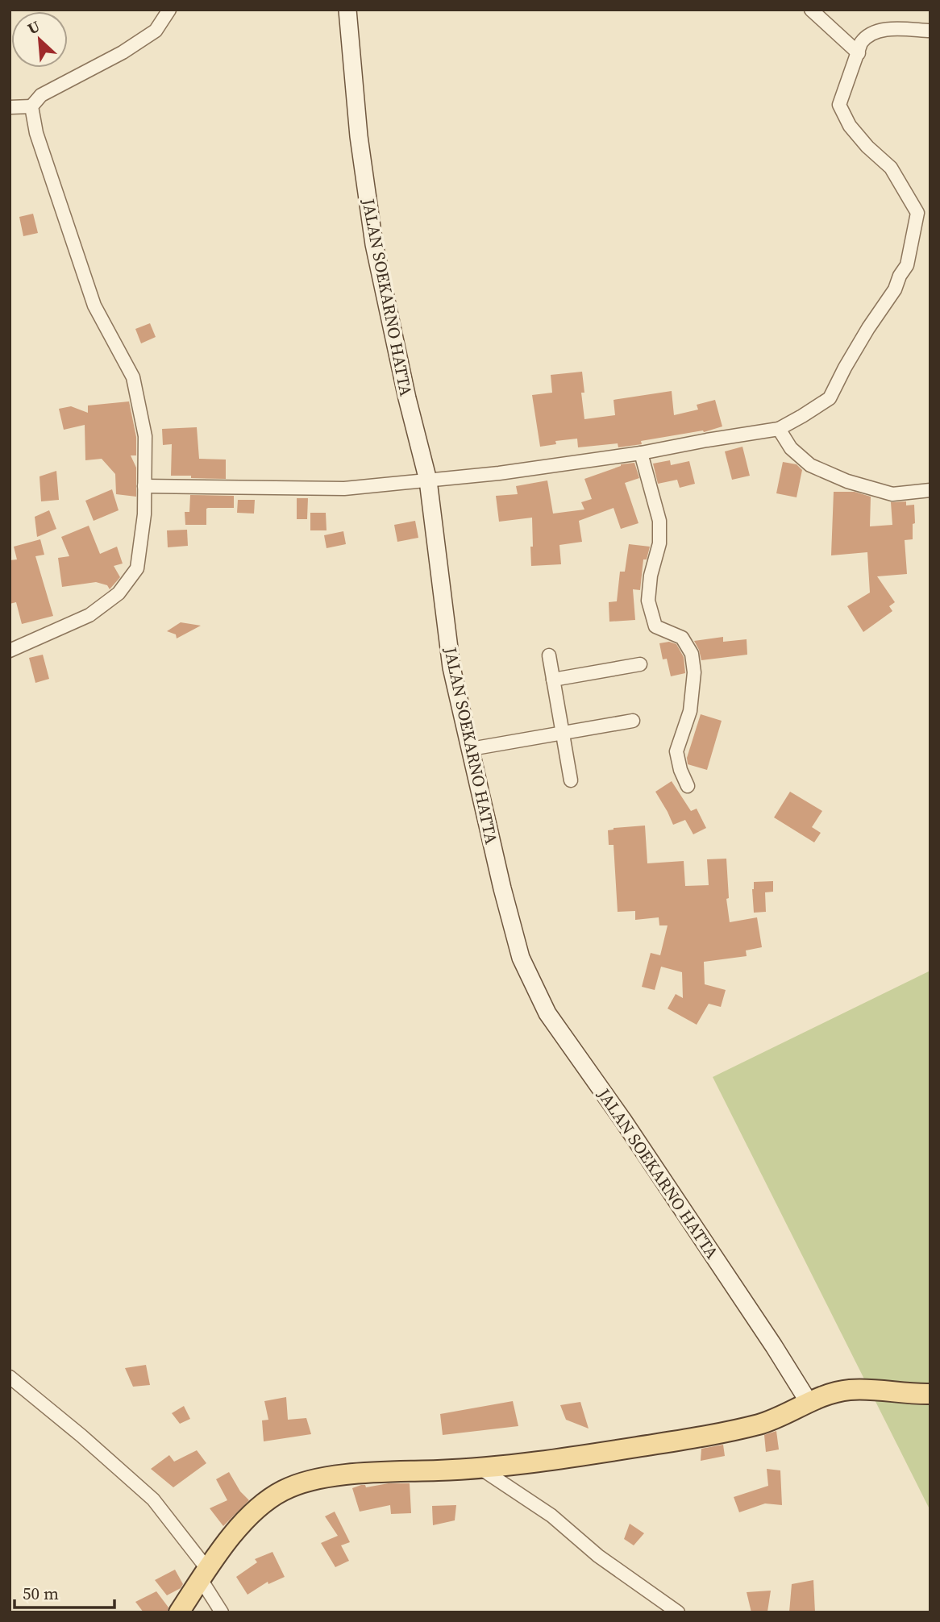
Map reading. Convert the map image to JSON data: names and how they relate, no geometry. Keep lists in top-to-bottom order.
{
  "streets": {
    "street": ["JALAN SOEKARNO HATTA"]
  },
  "scale_bar": "50 m",
  "north": "top left"
}
